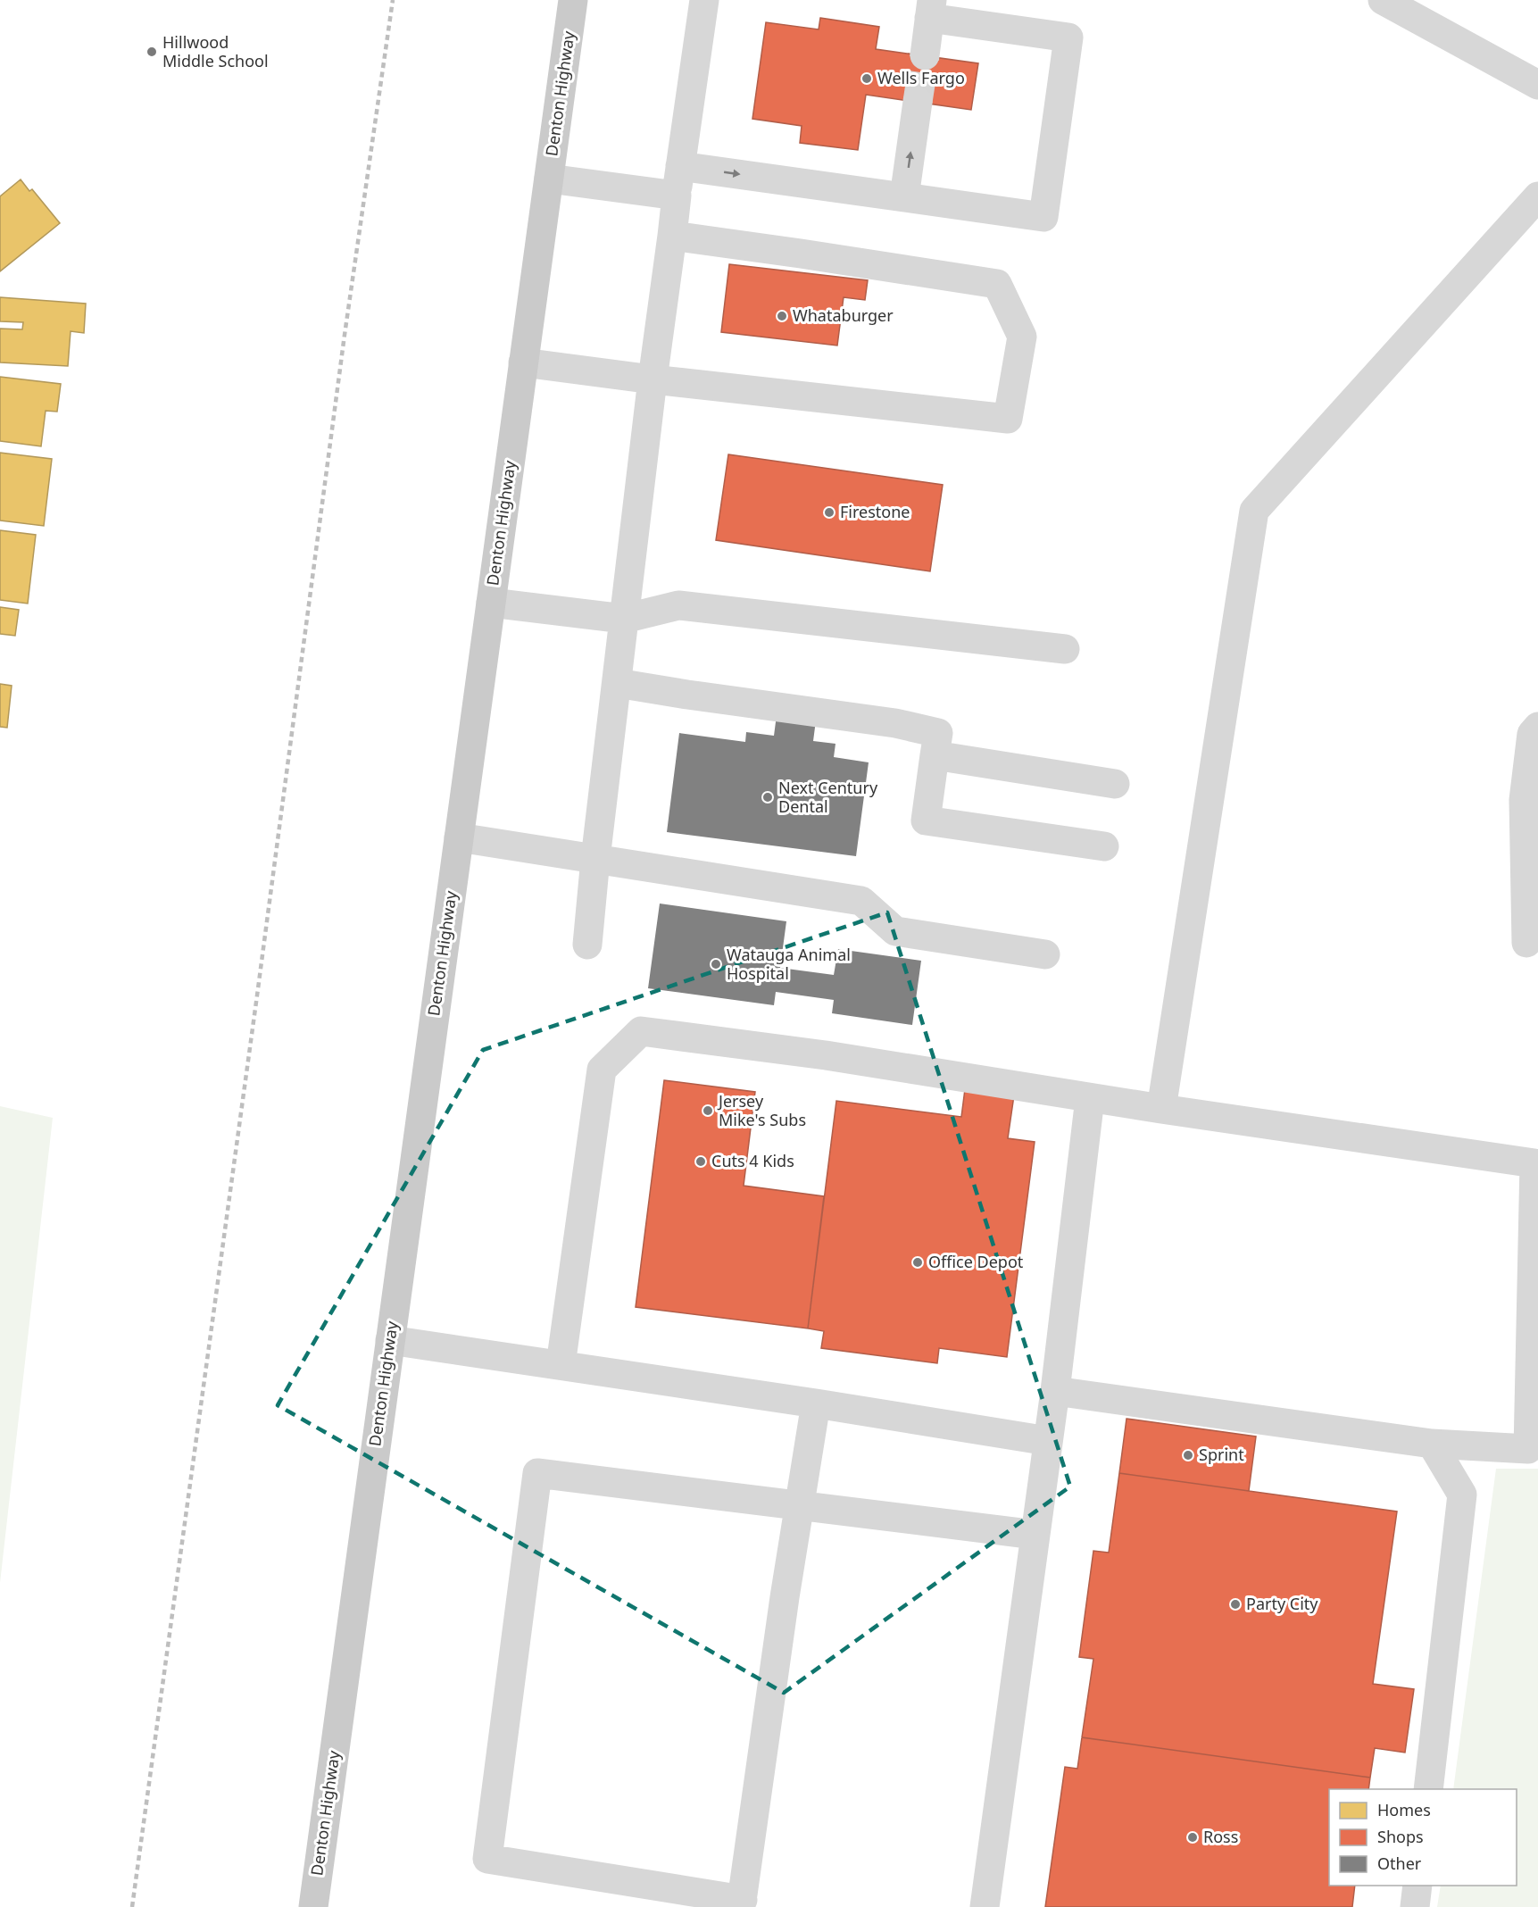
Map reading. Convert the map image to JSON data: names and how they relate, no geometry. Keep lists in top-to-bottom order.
{
  "streets": {
    "main road": ["Denton Highway"]
  },
  "places": [
    "Hillwood Middle School",
    "Wells Fargo",
    "Whataburger",
    "Firestone",
    "Next Century Dental",
    "Watauga Animal Hospital",
    "Jersey Mike's Subs",
    "Cuts 4 Kids",
    "Office Depot",
    "Sprint",
    "Party City",
    "Ross"
  ],
  "legend": ["Homes", "Shops", "Other"]
}
